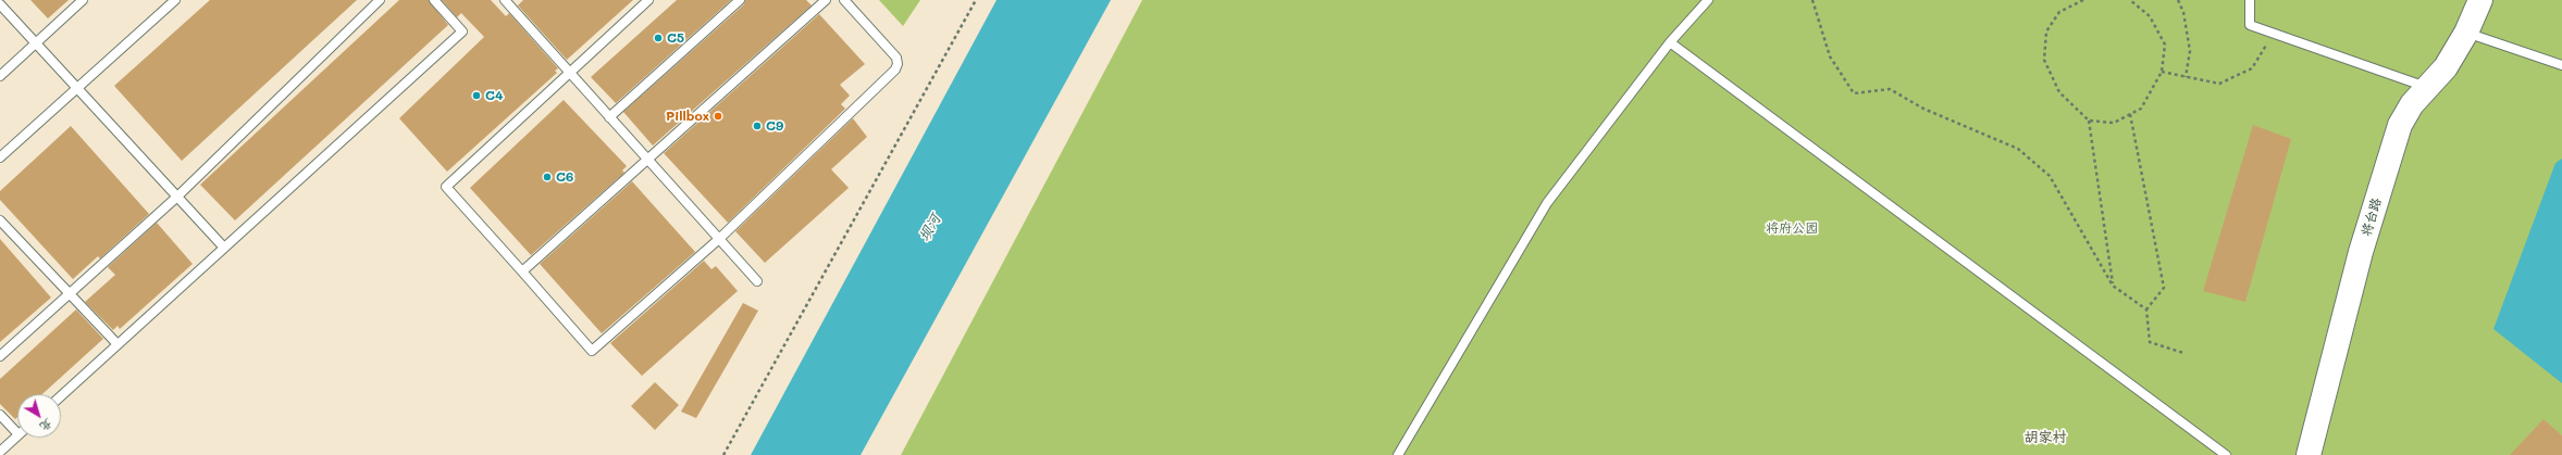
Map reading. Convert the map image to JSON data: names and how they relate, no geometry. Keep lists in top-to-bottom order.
{
  "streets": {
    "main road": ["将台路"]
  },
  "districts": ["胡家村"],
  "water": ["坝河"],
  "parks": ["将府公园"],
  "places": [
    "C5",
    "C4",
    "Pillbox",
    "C9",
    "C6"
  ],
  "north": "bottom right"
}
